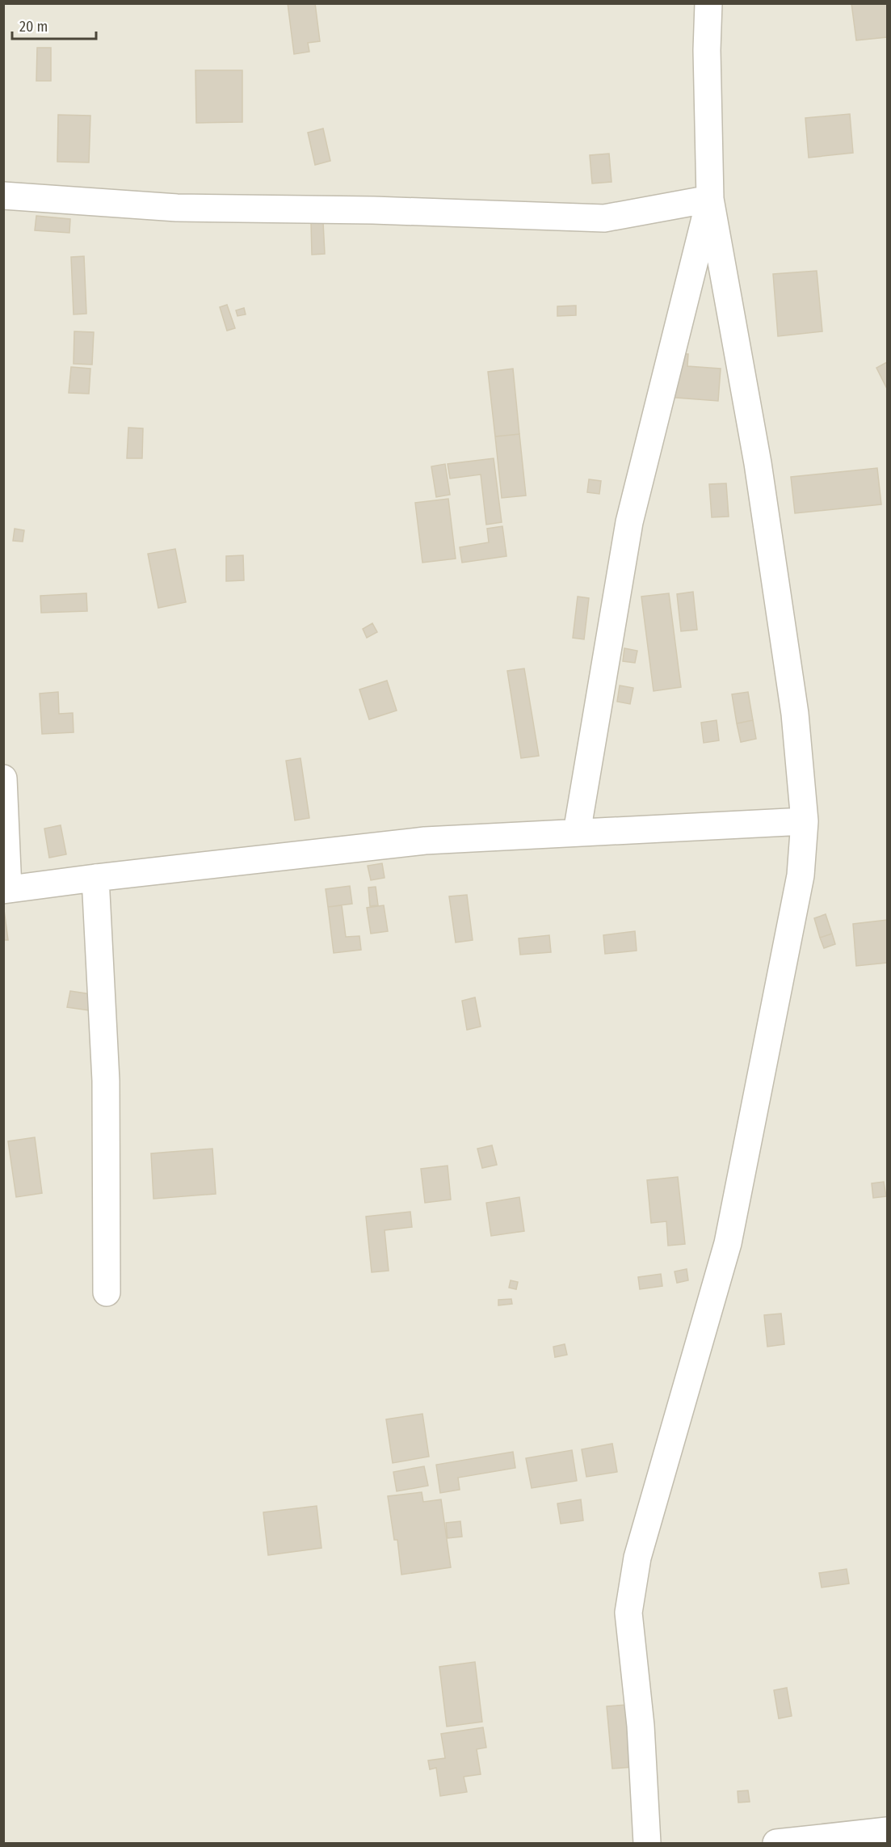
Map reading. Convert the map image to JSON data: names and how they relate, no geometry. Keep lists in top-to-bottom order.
{
  "scale_bar": "20 m"
}
